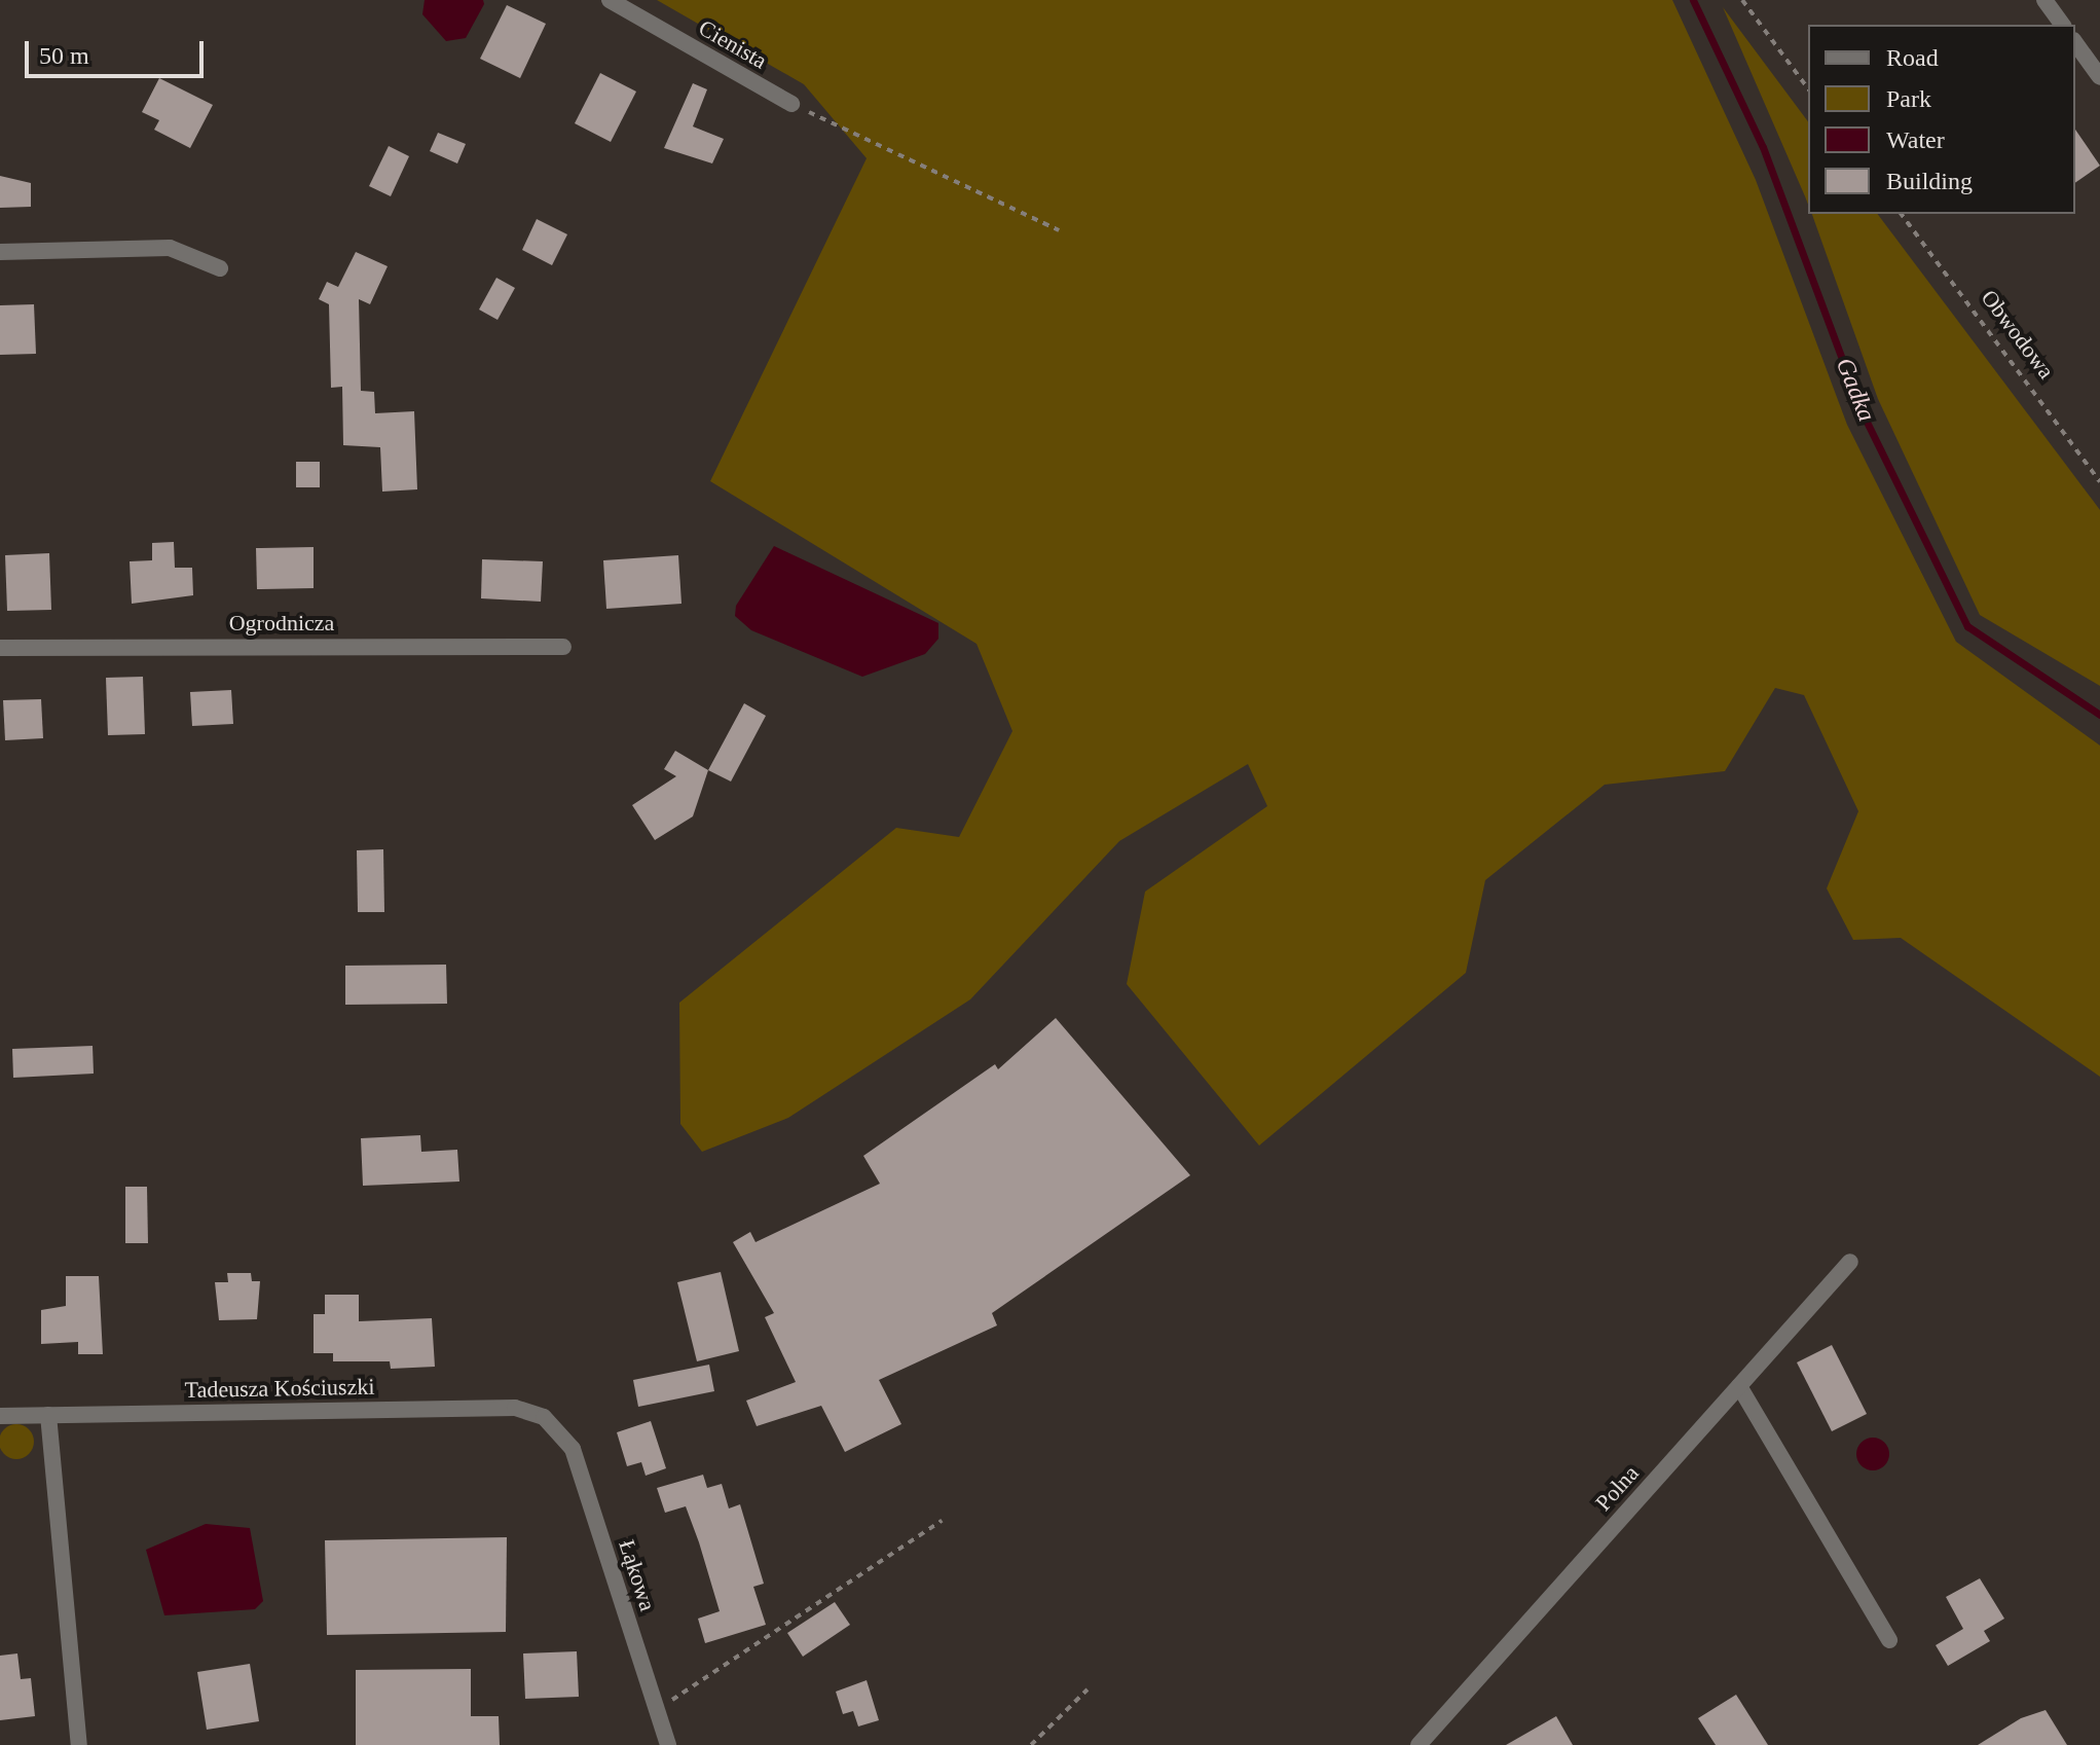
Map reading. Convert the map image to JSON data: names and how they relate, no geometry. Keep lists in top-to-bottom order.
{
  "streets": {
    "street": [
      "Cienista",
      "Ogrodnicza",
      "Tadeusza Kościuszki",
      "Polna",
      "Łąkowa"
    ],
    "path": ["Obwodowa"]
  },
  "crossings": [
    ["Tadeusza Kościuszki", "Łąkowa"]
  ],
  "water": ["Gadka"],
  "legend": [
    "Road",
    "Park",
    "Water",
    "Building"
  ],
  "scale_bar": "50 m"
}
